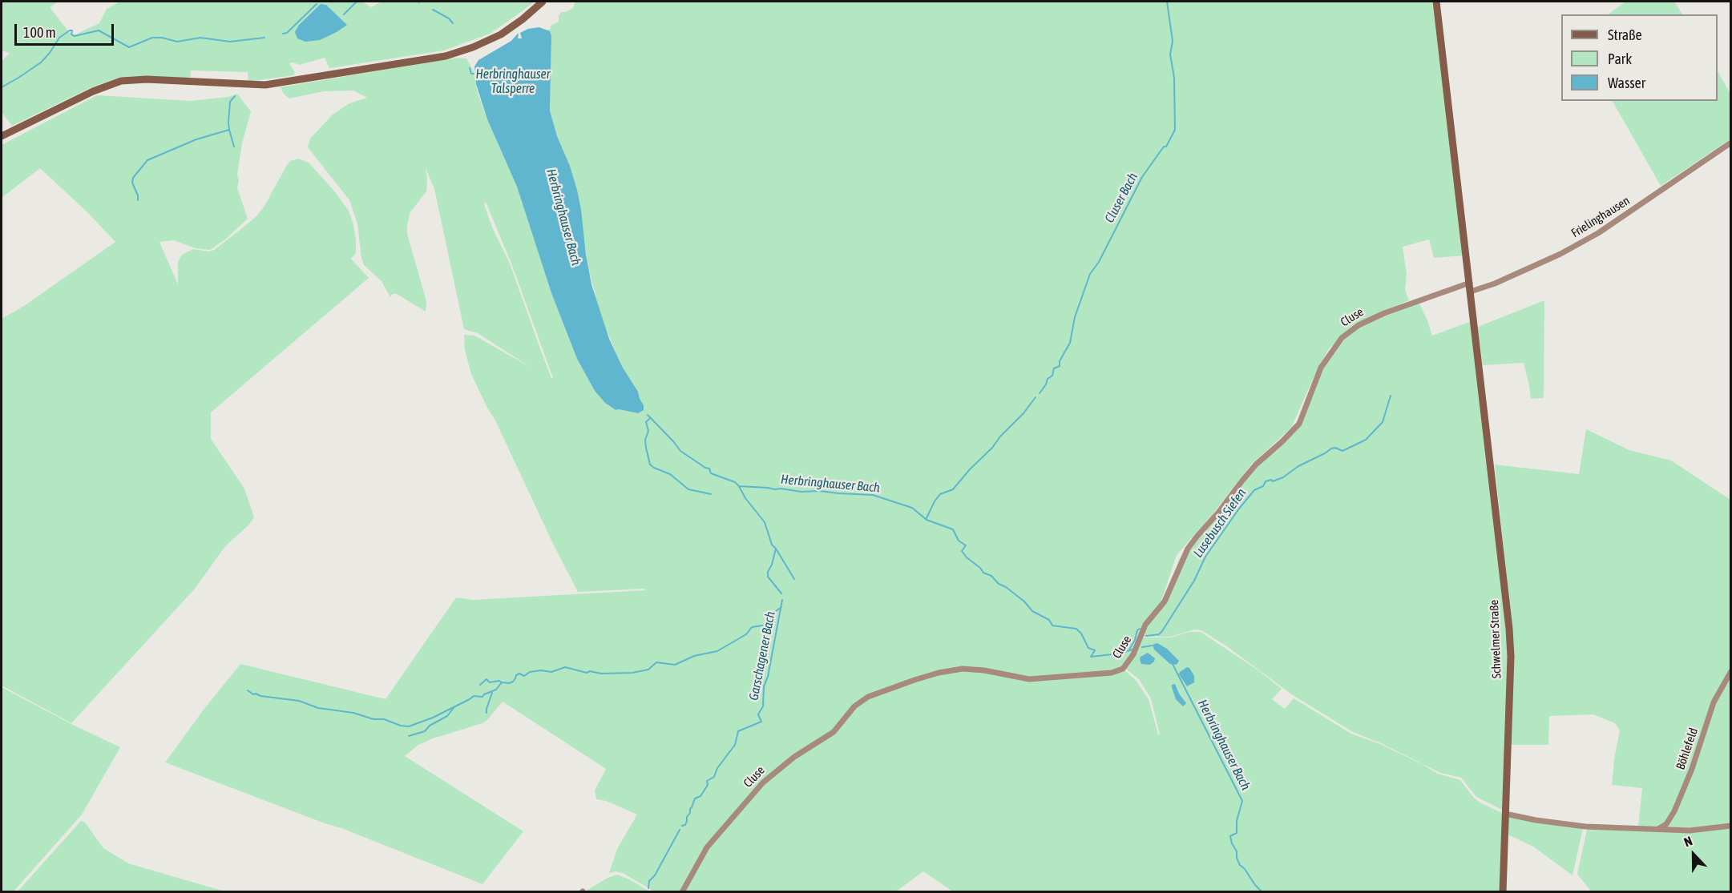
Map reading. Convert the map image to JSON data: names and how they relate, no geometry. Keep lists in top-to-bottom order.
{
  "streets": {
    "main road": ["Schwelmer Straße"],
    "street": ["Frielinghausen", "Cluse", "Böhlefeld"]
  },
  "crossings": [
    ["Frielinghausen", "Schwelmer Straße"]
  ],
  "water": [
    "Herbringhauser Talsperre",
    "Cluser Bach",
    "Herbringhauser Bach",
    "Lusebusch Siefen",
    "Garschagener Bach"
  ],
  "legend": ["Straße", "Park", "Wasser"],
  "scale_bar": "100 m",
  "north": "top"
}
